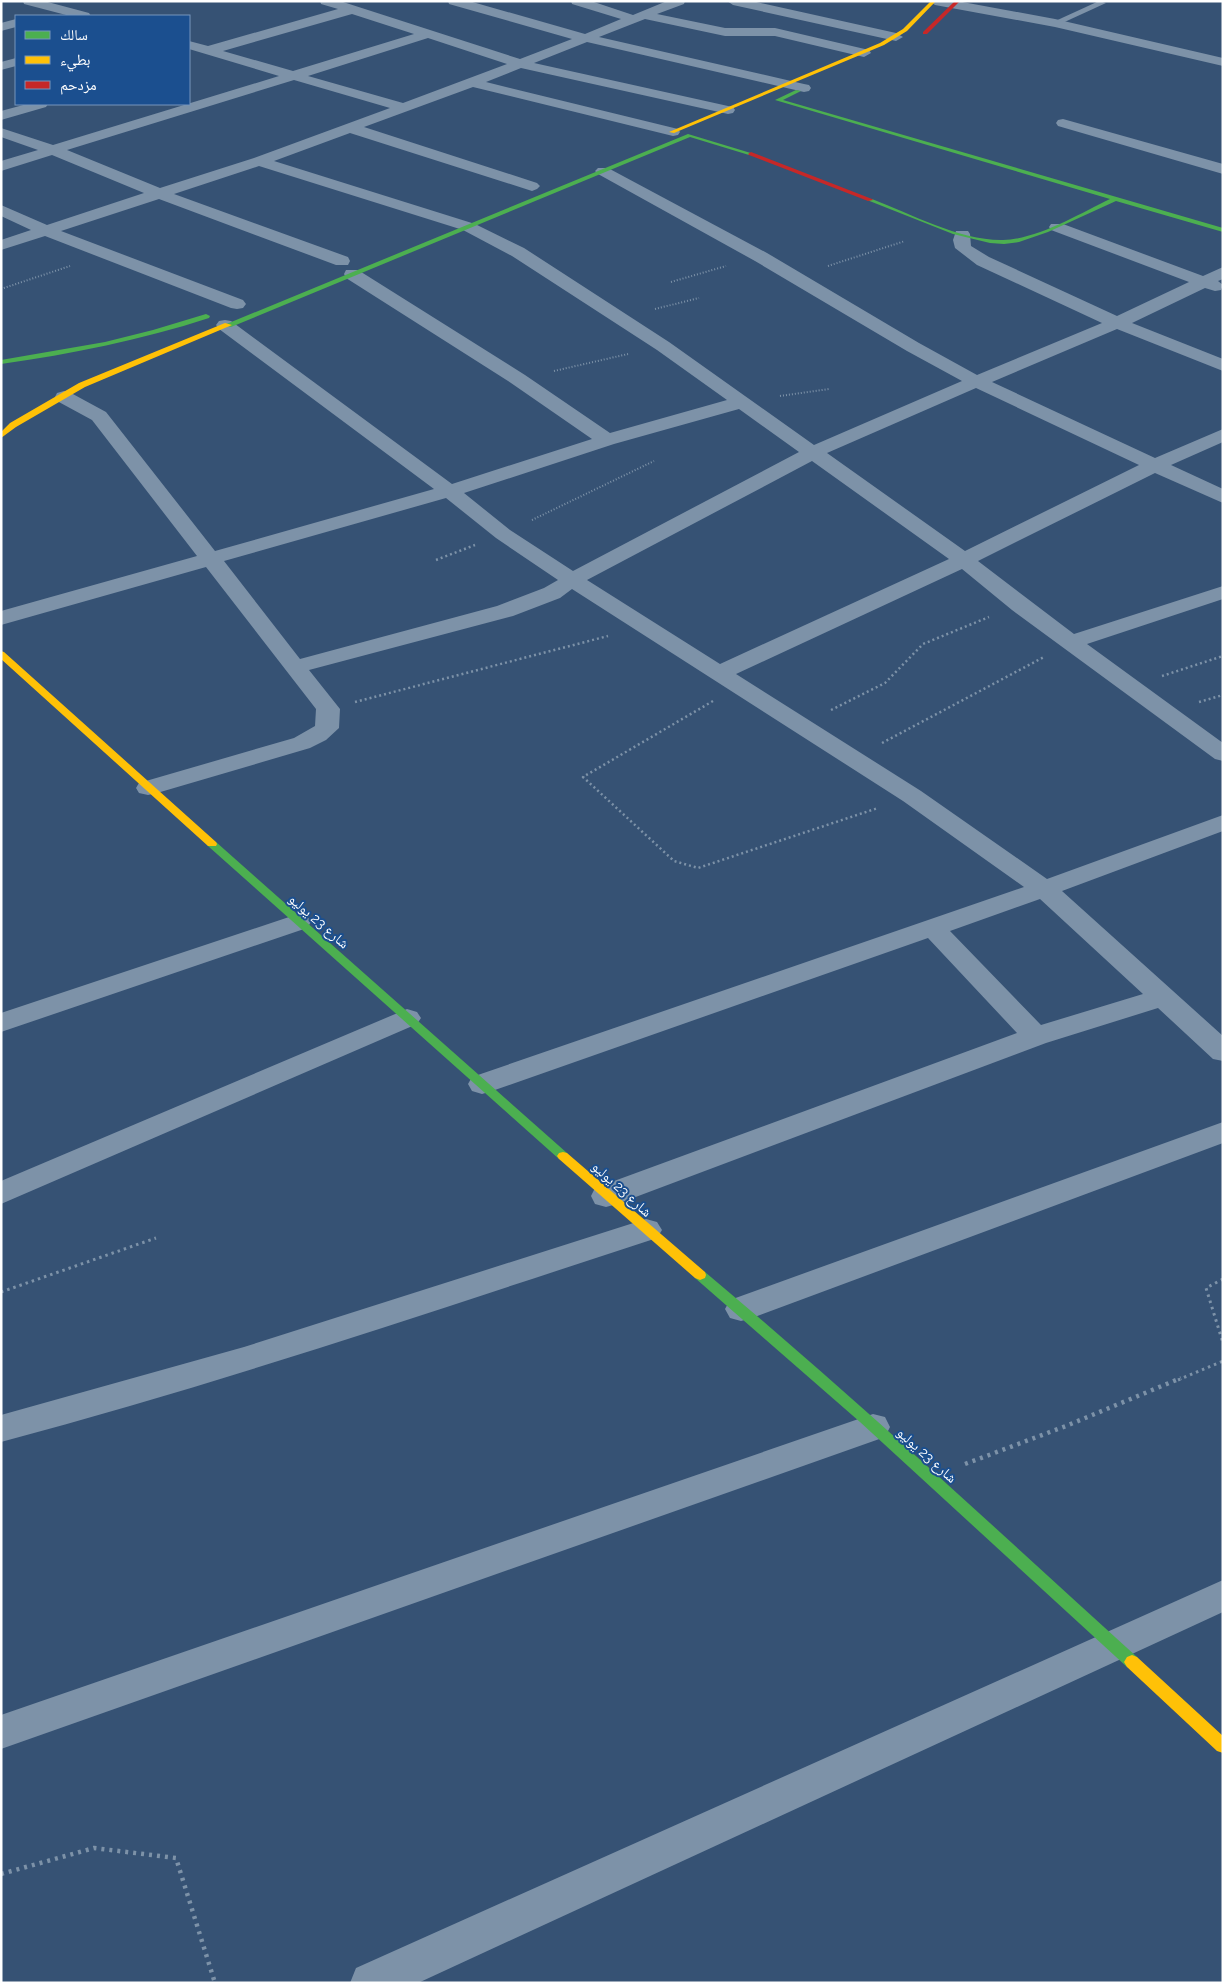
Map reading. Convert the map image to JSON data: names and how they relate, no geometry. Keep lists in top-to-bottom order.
{
  "streets": {
    "street": ["شارع 23 يوليو"]
  },
  "legend": ["سالك", "بطيء", "مزدحم"]
}
